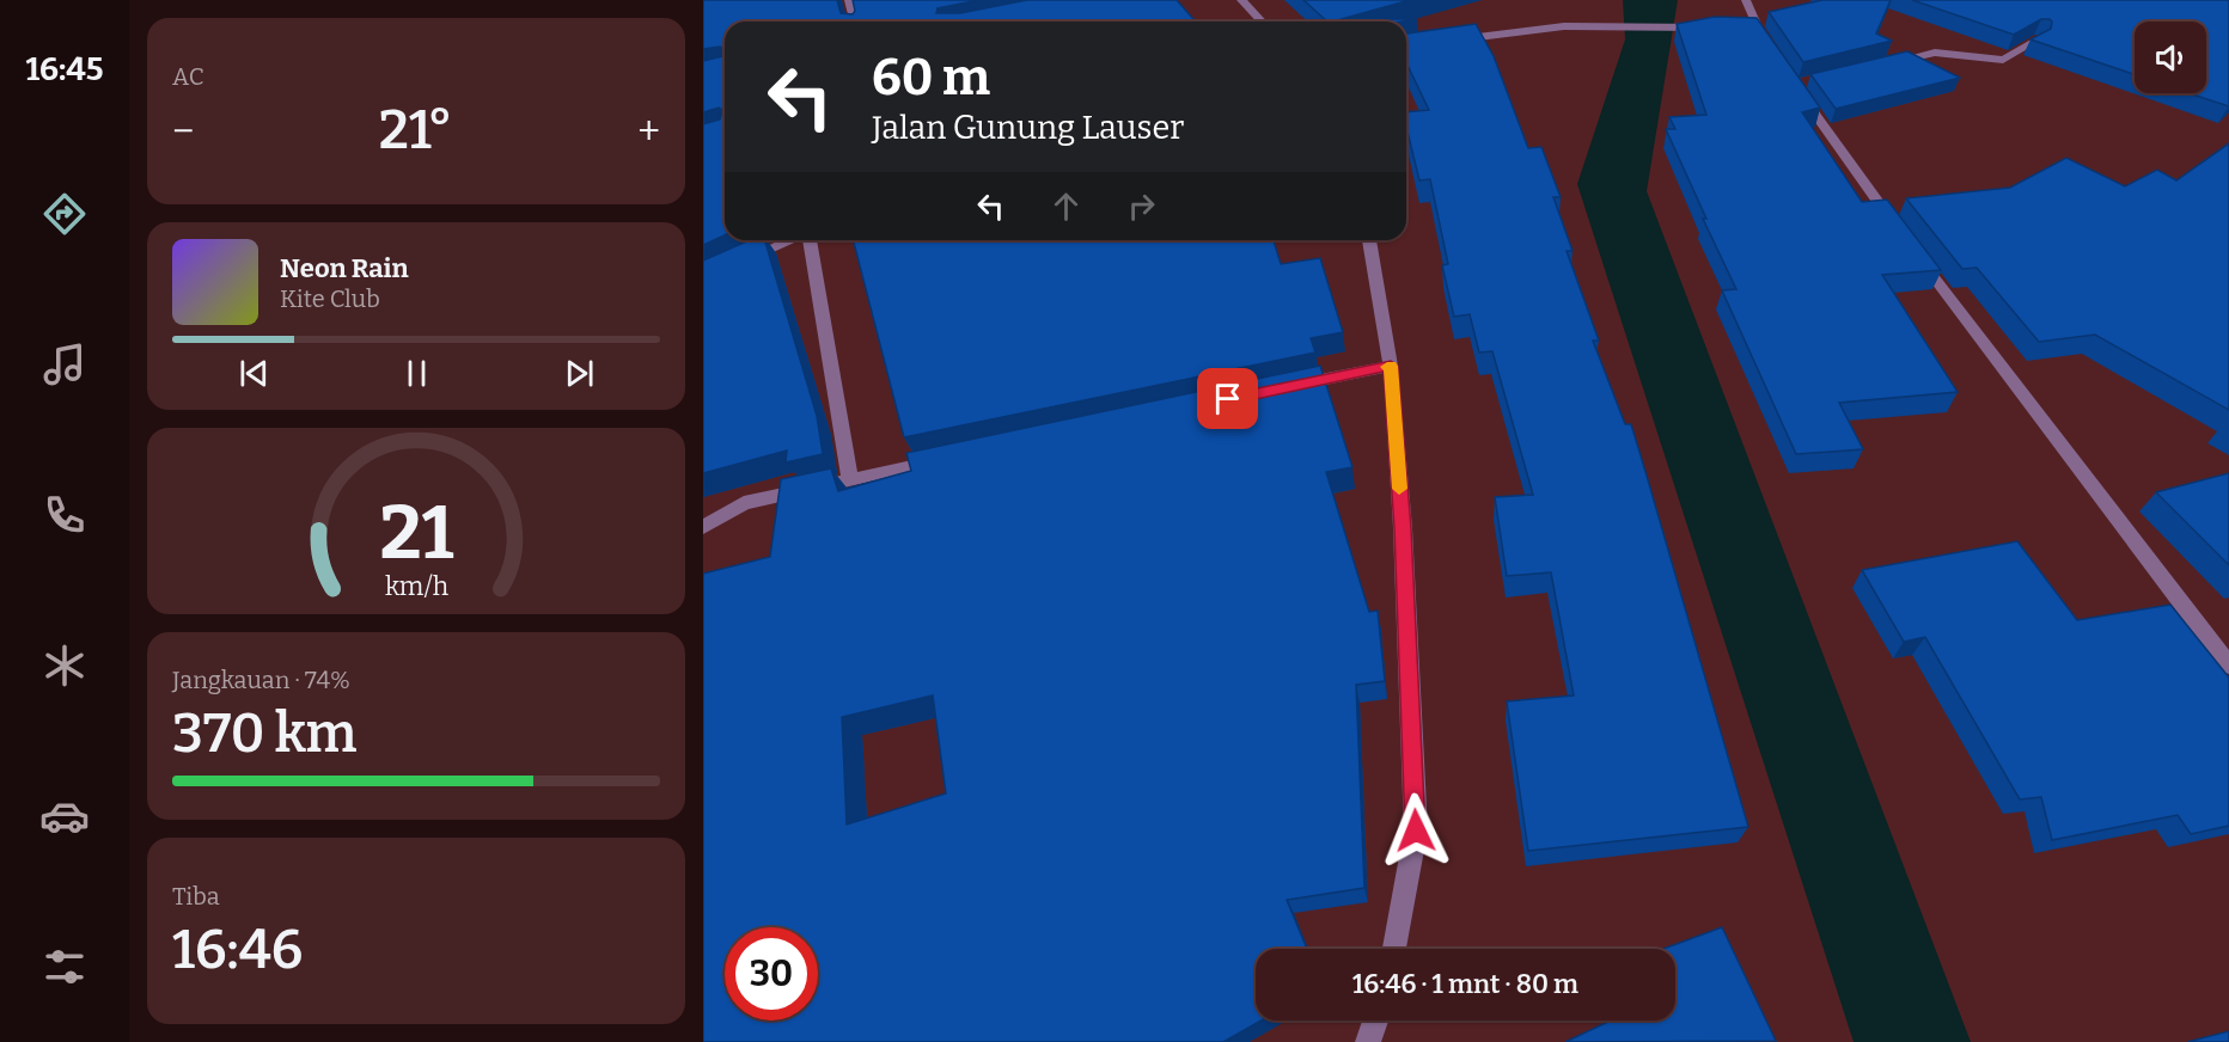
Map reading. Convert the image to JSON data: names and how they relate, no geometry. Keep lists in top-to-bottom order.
{
  "page": {
    "tabs": "16:45",
    "tile": [
      "AC",
      ["Jangkauan · 74%", "370 km"],
      ["Tiba", "16:46"]
    ],
    "turn": ["60 m", "Jalan Gunung Lauser"],
    "heat": ["−", "21°", "+"],
    "song": ["Neon Rain", "Kite Club"],
    "limit": "30",
    "trip": "16:46 · 1 mnt · 80 m",
    "gauge": ["21", "km/h"]
  }
}
